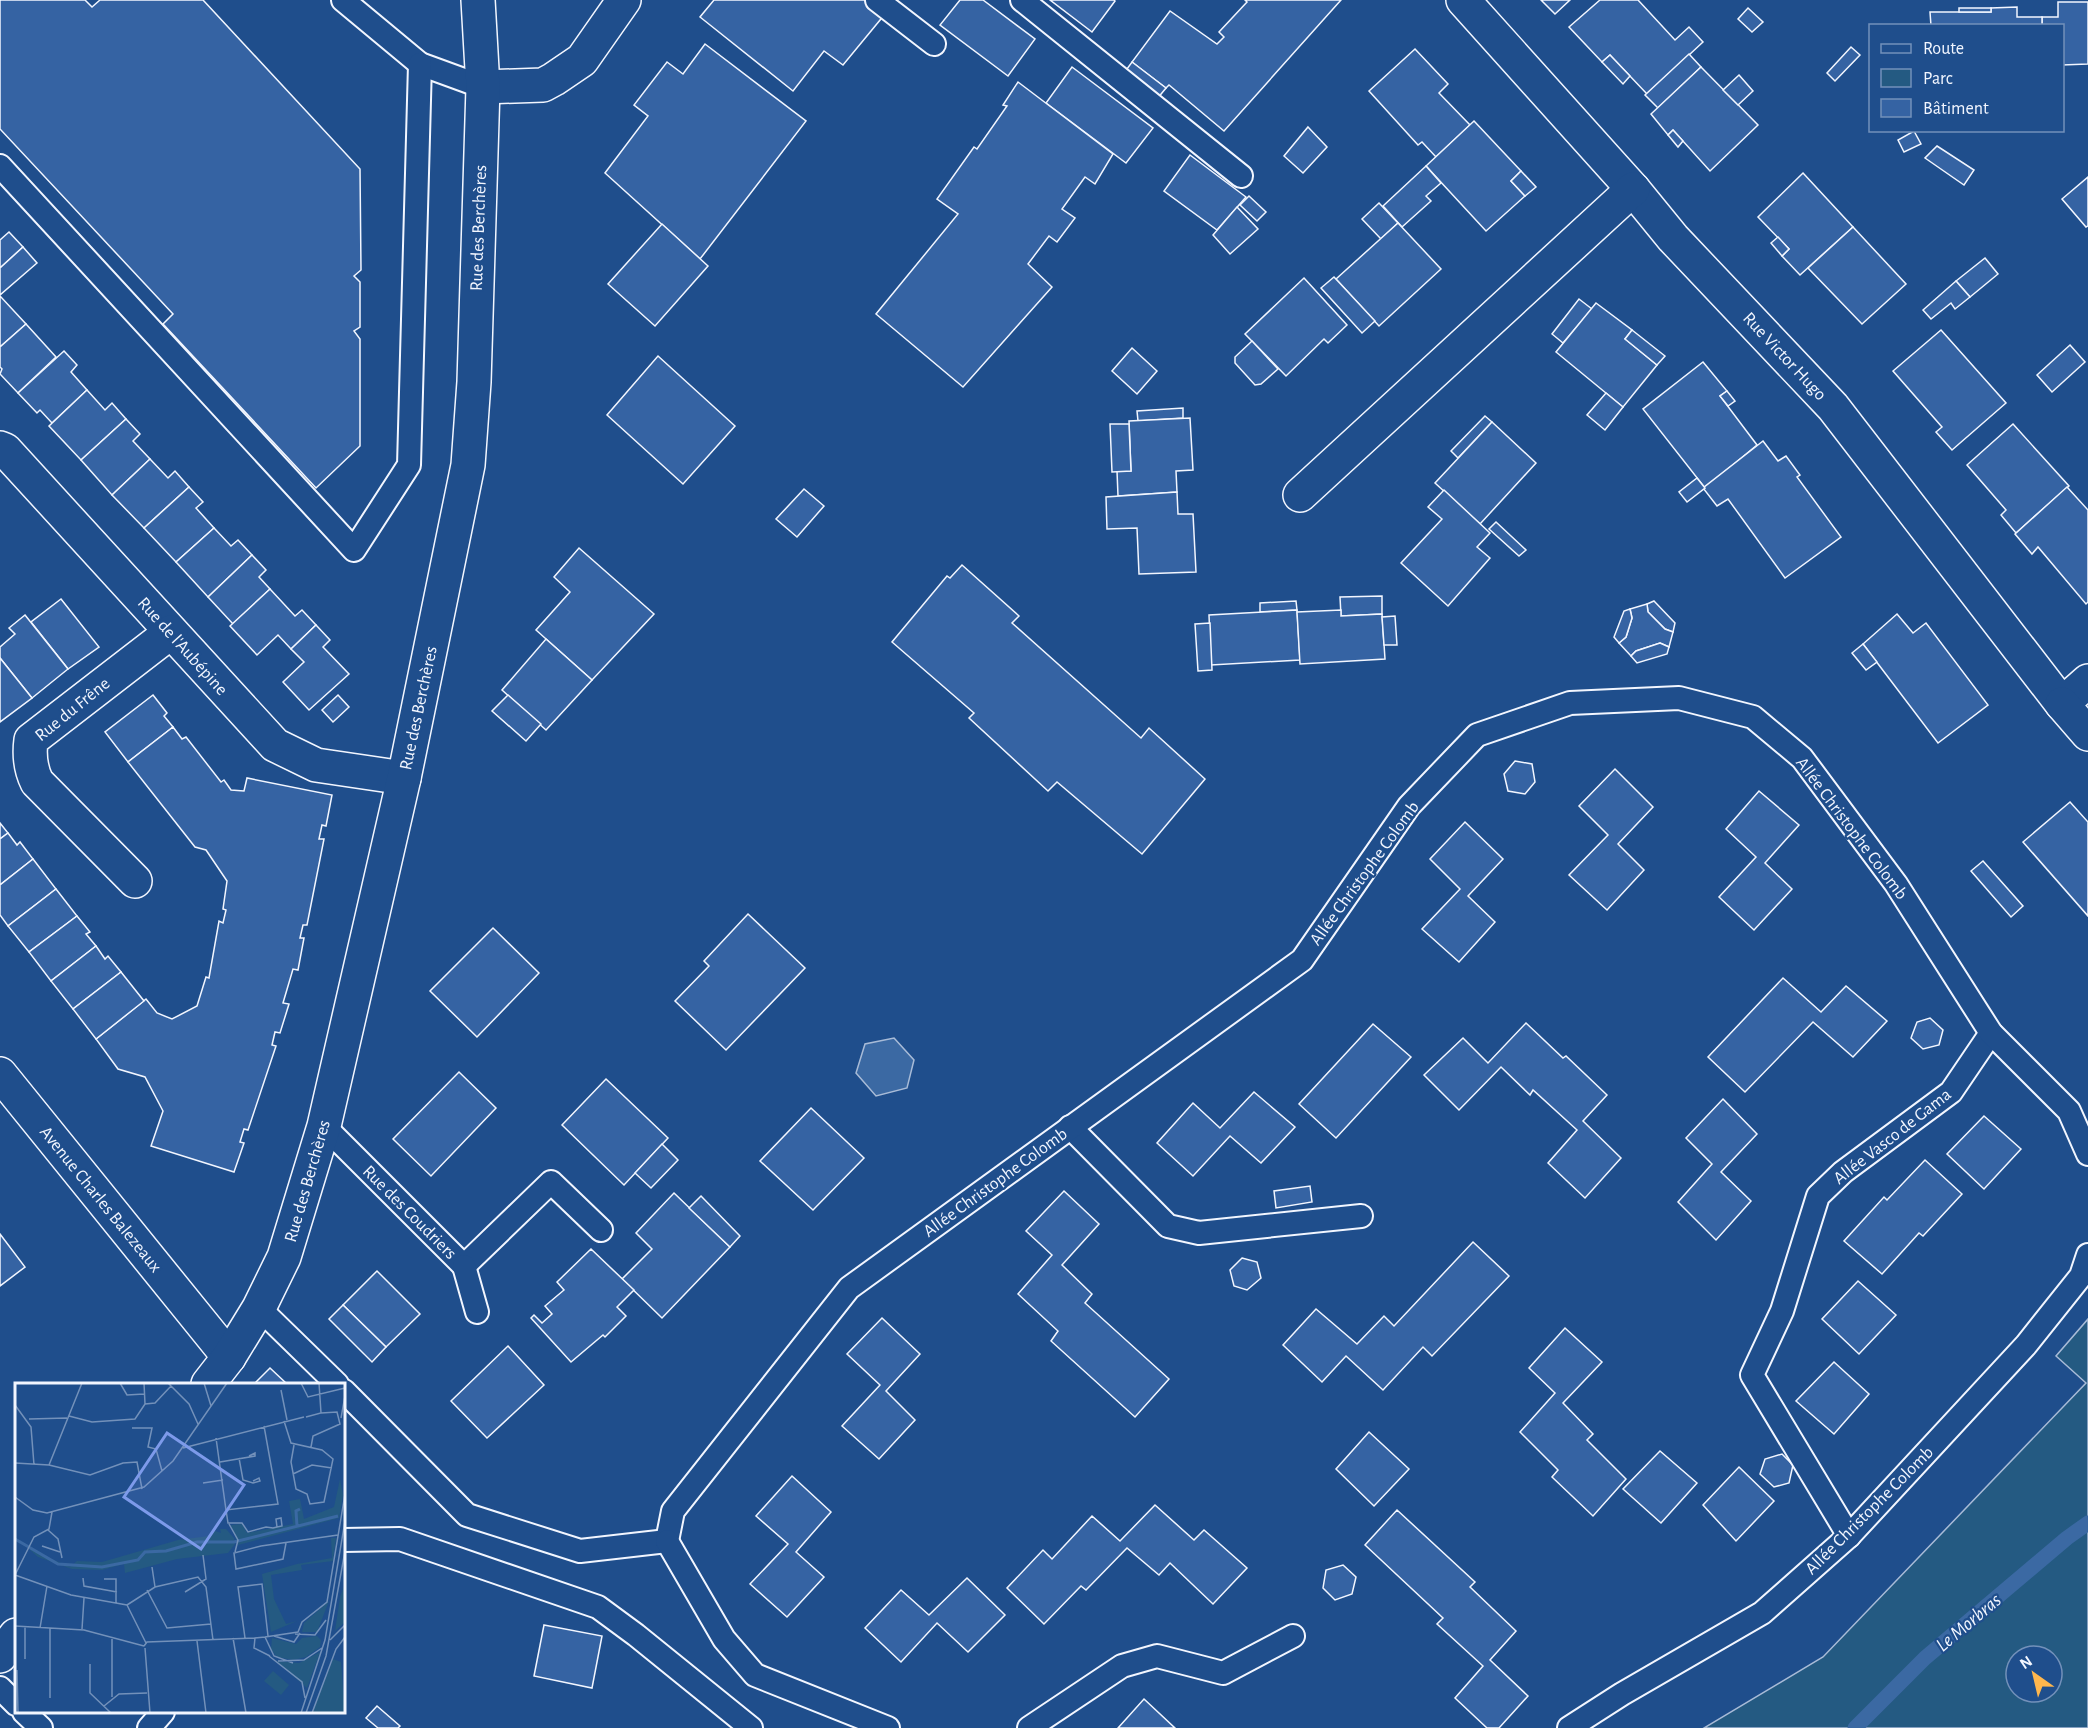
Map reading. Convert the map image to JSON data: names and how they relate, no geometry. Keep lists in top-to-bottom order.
{
  "streets": {
    "street": [
      "Rue des Berchères",
      "Rue Victor Hugo",
      "Rue de l'Aubépine",
      "Rue du Frêne",
      "Avenue Charles Balezeaux"
    ],
    "lane": ["Allée Christophe Colomb", "Allée Vasco de Gama", "Rue des Coudriers"]
  },
  "crossings": [
    ["Rue des Berchères", "Rue de l'Aubépine"],
    ["Rue des Berchères", "Avenue Charles Balezeaux"],
    ["Rue des Berchères", "Rue des Coudriers"],
    ["Rue de l'Aubépine", "Rue du Frêne"],
    ["Allée Christophe Colomb", "Allée Vasco de Gama"]
  ],
  "water": ["Le Morbras"],
  "legend": ["Route", "Parc", "Bâtiment"],
  "north": "top left"
}
